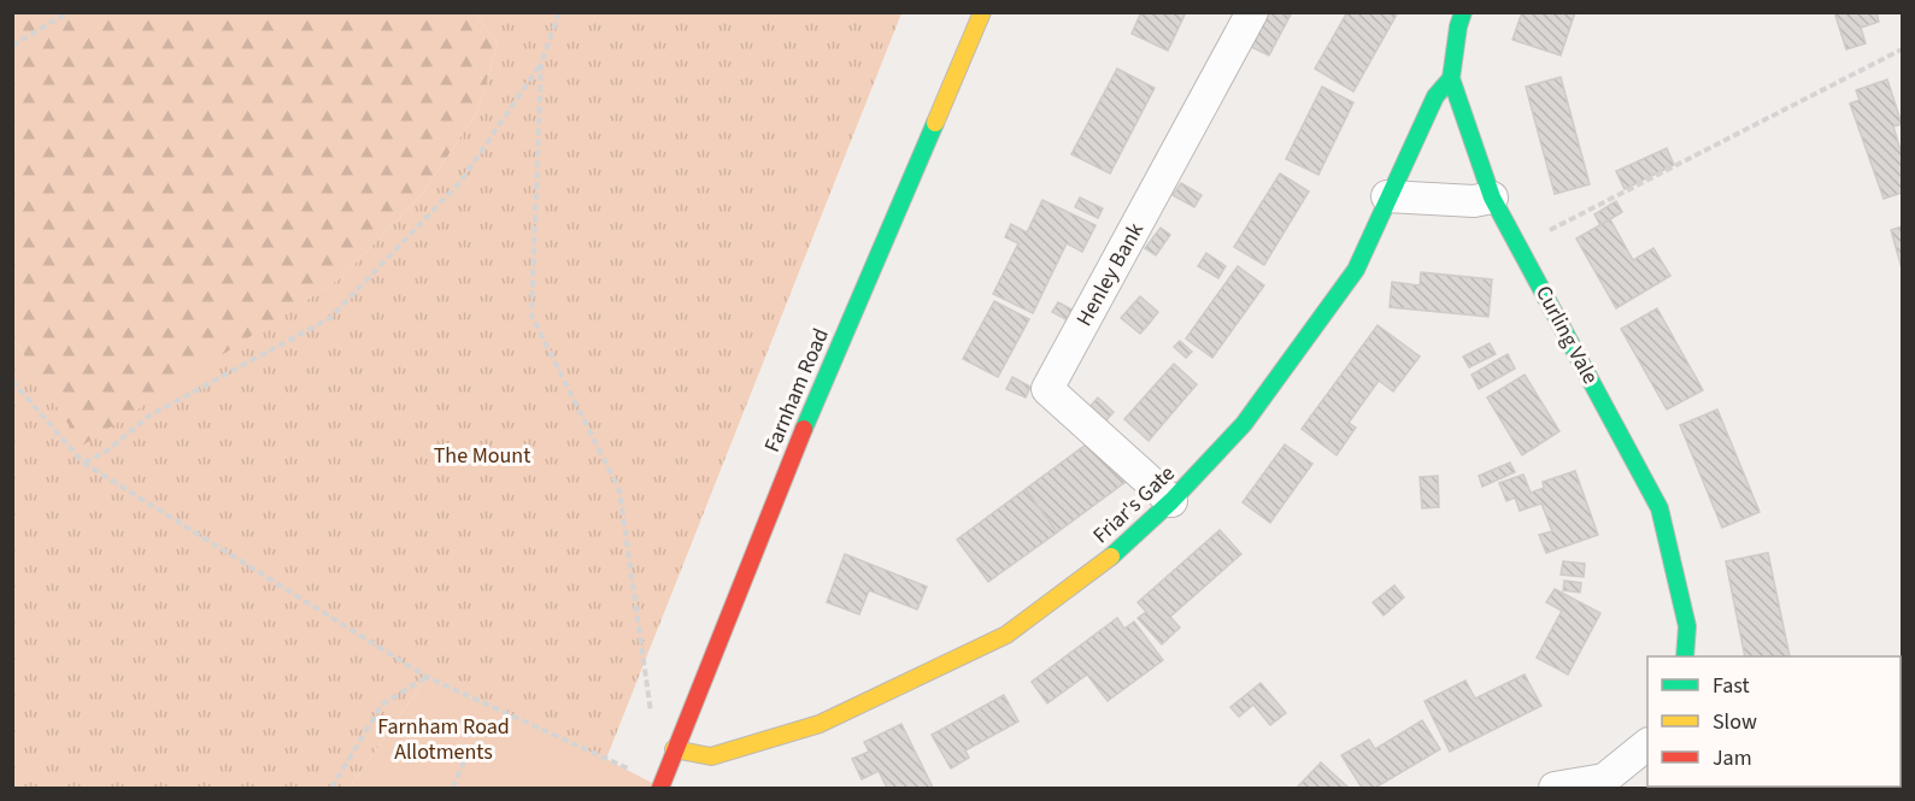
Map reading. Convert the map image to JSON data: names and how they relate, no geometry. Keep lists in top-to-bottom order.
{
  "streets": {
    "street": [
      "Henley Bank",
      "Curling Vale",
      "Farnham Road",
      "Friar's Gate"
    ]
  },
  "crossings": [
    ["Henley Bank", "Friar's Gate"],
    ["Curling Vale", "Friar's Gate"],
    ["Farnham Road", "Friar's Gate"]
  ],
  "parks": ["The Mount", "Farnham Road Allotments"],
  "legend": ["Fast", "Slow", "Jam"]
}
